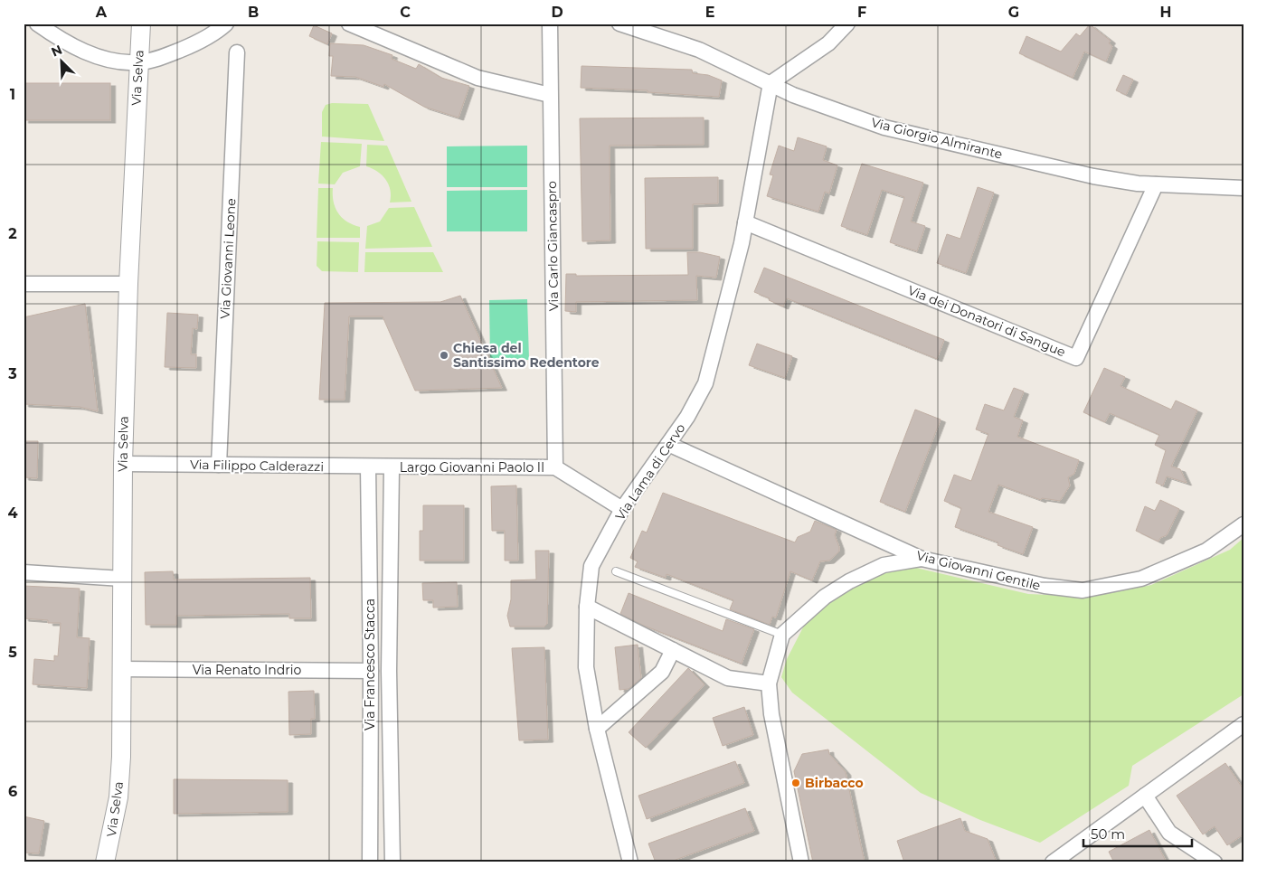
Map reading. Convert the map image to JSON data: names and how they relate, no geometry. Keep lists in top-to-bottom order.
{
  "streets": {
    "street": [
      "Via Selva",
      "Via Giorgio Almirante",
      "Via Carlo Giancaspro",
      "Via Giovanni Leone",
      "Via dei Donatori di Sangue",
      "Via Filippo Calderazzi",
      "Largo Giovanni Paolo II",
      "Via Lama di Cervo",
      "Via Giovanni Gentile",
      "Via Francesco Stacca",
      "Via Renato Indrio"
    ]
  },
  "crossings": [
    ["Via Selva", "Via Filippo Calderazzi"],
    ["Via Selva", "Via Renato Indrio"],
    ["Via Giorgio Almirante", "Via dei Donatori di Sangue"],
    ["Via Giorgio Almirante", "Via Lama di Cervo"],
    ["Via Carlo Giancaspro", "Largo Giovanni Paolo II"],
    ["Via Giovanni Leone", "Via Filippo Calderazzi"],
    ["Via dei Donatori di Sangue", "Via Lama di Cervo"],
    ["Via Filippo Calderazzi", "Largo Giovanni Paolo II"],
    ["Via Filippo Calderazzi", "Via Francesco Stacca"],
    ["Largo Giovanni Paolo II", "Via Lama di Cervo"],
    ["Largo Giovanni Paolo II", "Via Francesco Stacca"],
    ["Via Lama di Cervo", "Via Giovanni Gentile"],
    ["Via Francesco Stacca", "Via Renato Indrio"]
  ],
  "places": ["Chiesa del Santissimo Redentore", "Birbacco"],
  "scale_bar": "50 m",
  "north": "top left",
  "grid": {
    "columns": [
      "A",
      "B",
      "C",
      "D",
      "E",
      "F",
      "G",
      "H"
    ],
    "rows": [
      "1",
      "2",
      "3",
      "4",
      "5",
      "6"
    ]
  }
}
